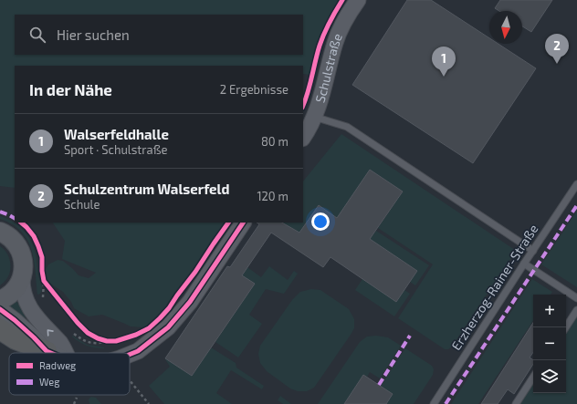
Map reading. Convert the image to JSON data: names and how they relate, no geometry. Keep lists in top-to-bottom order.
{
  "streets": {
    "street": ["Schulstraße"],
    "lane": ["Erzherzog-Rainer-Straße"]
  },
  "legend": ["Radweg", "Weg"],
  "north": "bottom",
  "page": {
    "search": "Hier suchen",
    "pins": ["2", "1"],
    "heading": ["In der Nähe", "2 Ergebnisse"],
    "list": [
      {
        "mark": "1",
        "name": "Walserfeldhalle",
        "note": "Sport · Schulstraße",
        "value": "80 m"
      },
      {
        "mark": "2",
        "name": "Schulzentrum Walserfeld",
        "note": "Schule",
        "value": "120 m"
      }
    ],
    "map_buttons": ["+", "−"]
  }
}
